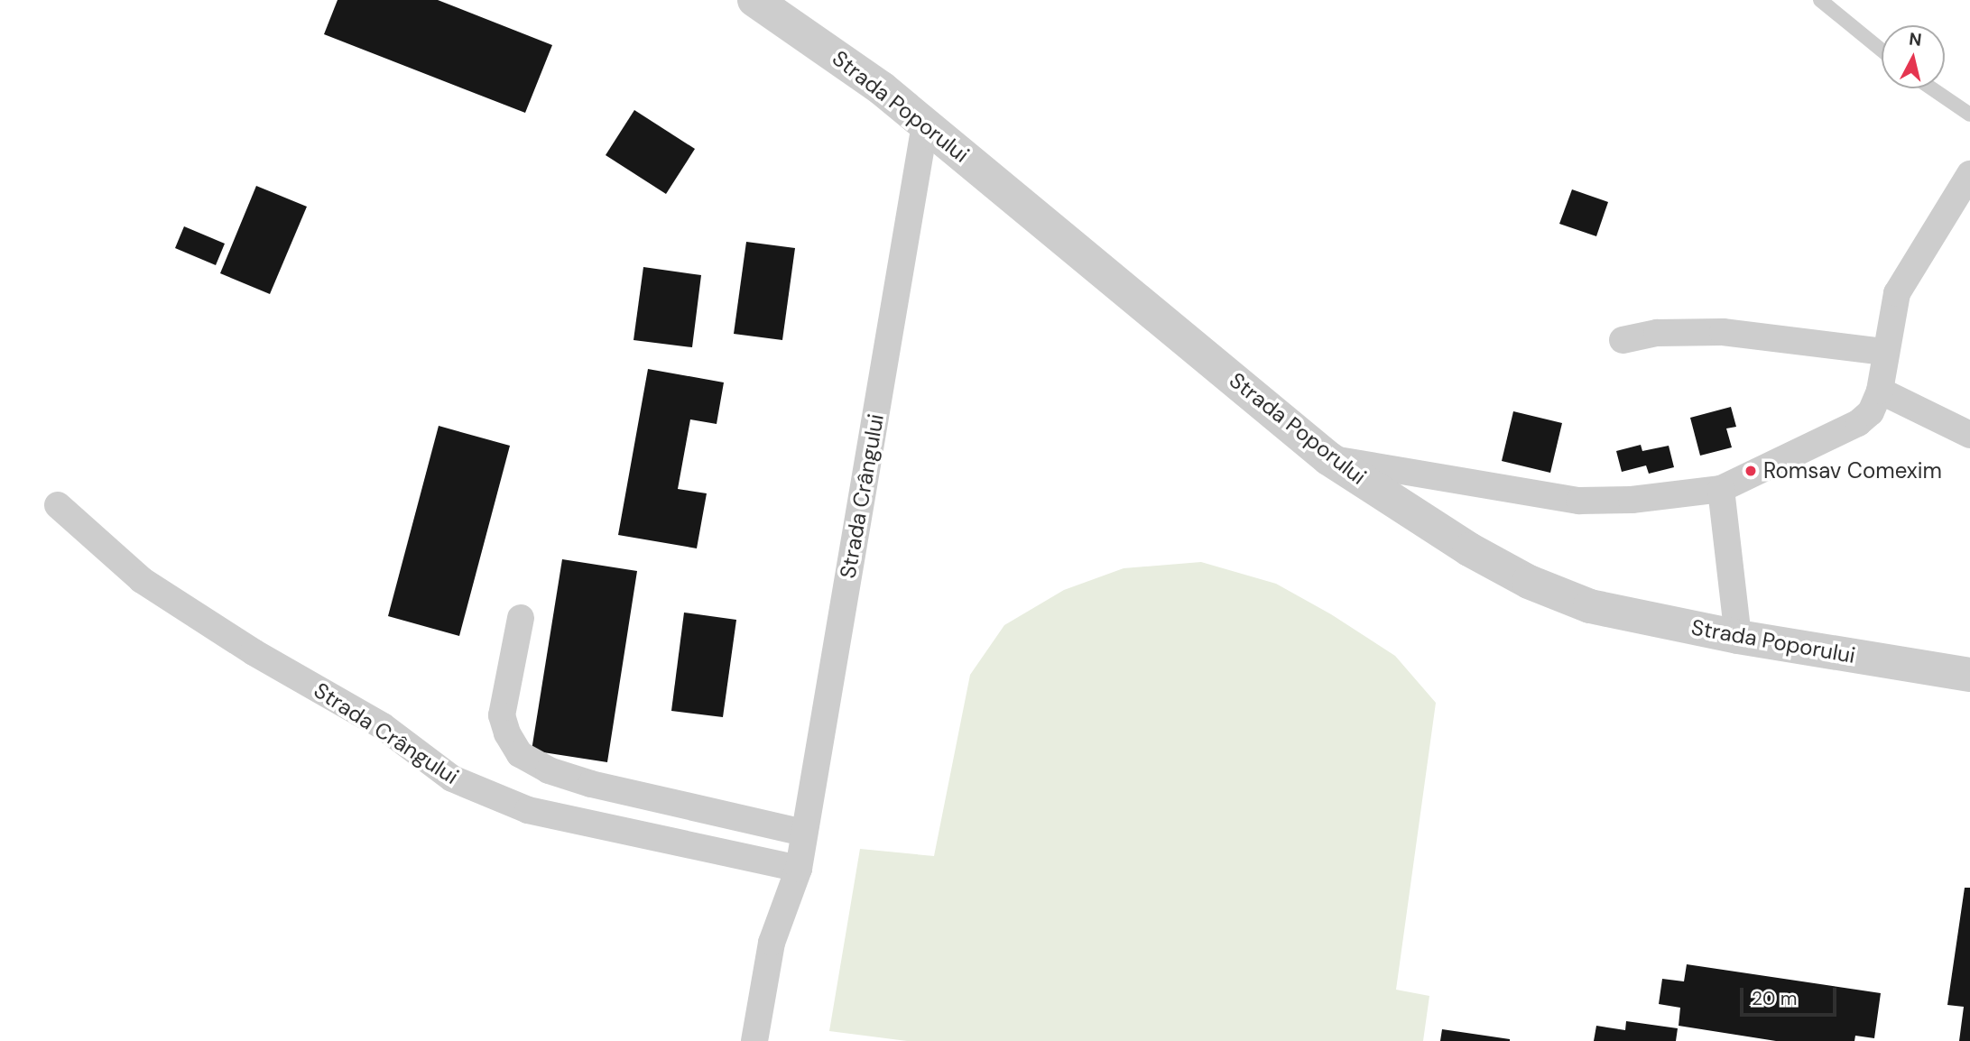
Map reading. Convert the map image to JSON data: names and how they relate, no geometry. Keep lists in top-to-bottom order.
{
  "streets": {
    "street": ["Strada Poporului", "Strada Crângului"]
  },
  "crossings": [
    ["Strada Poporului", "Strada Crângului"]
  ],
  "places": ["Romsav Comexim"],
  "scale_bar": "20 m",
  "north": "top"
}
